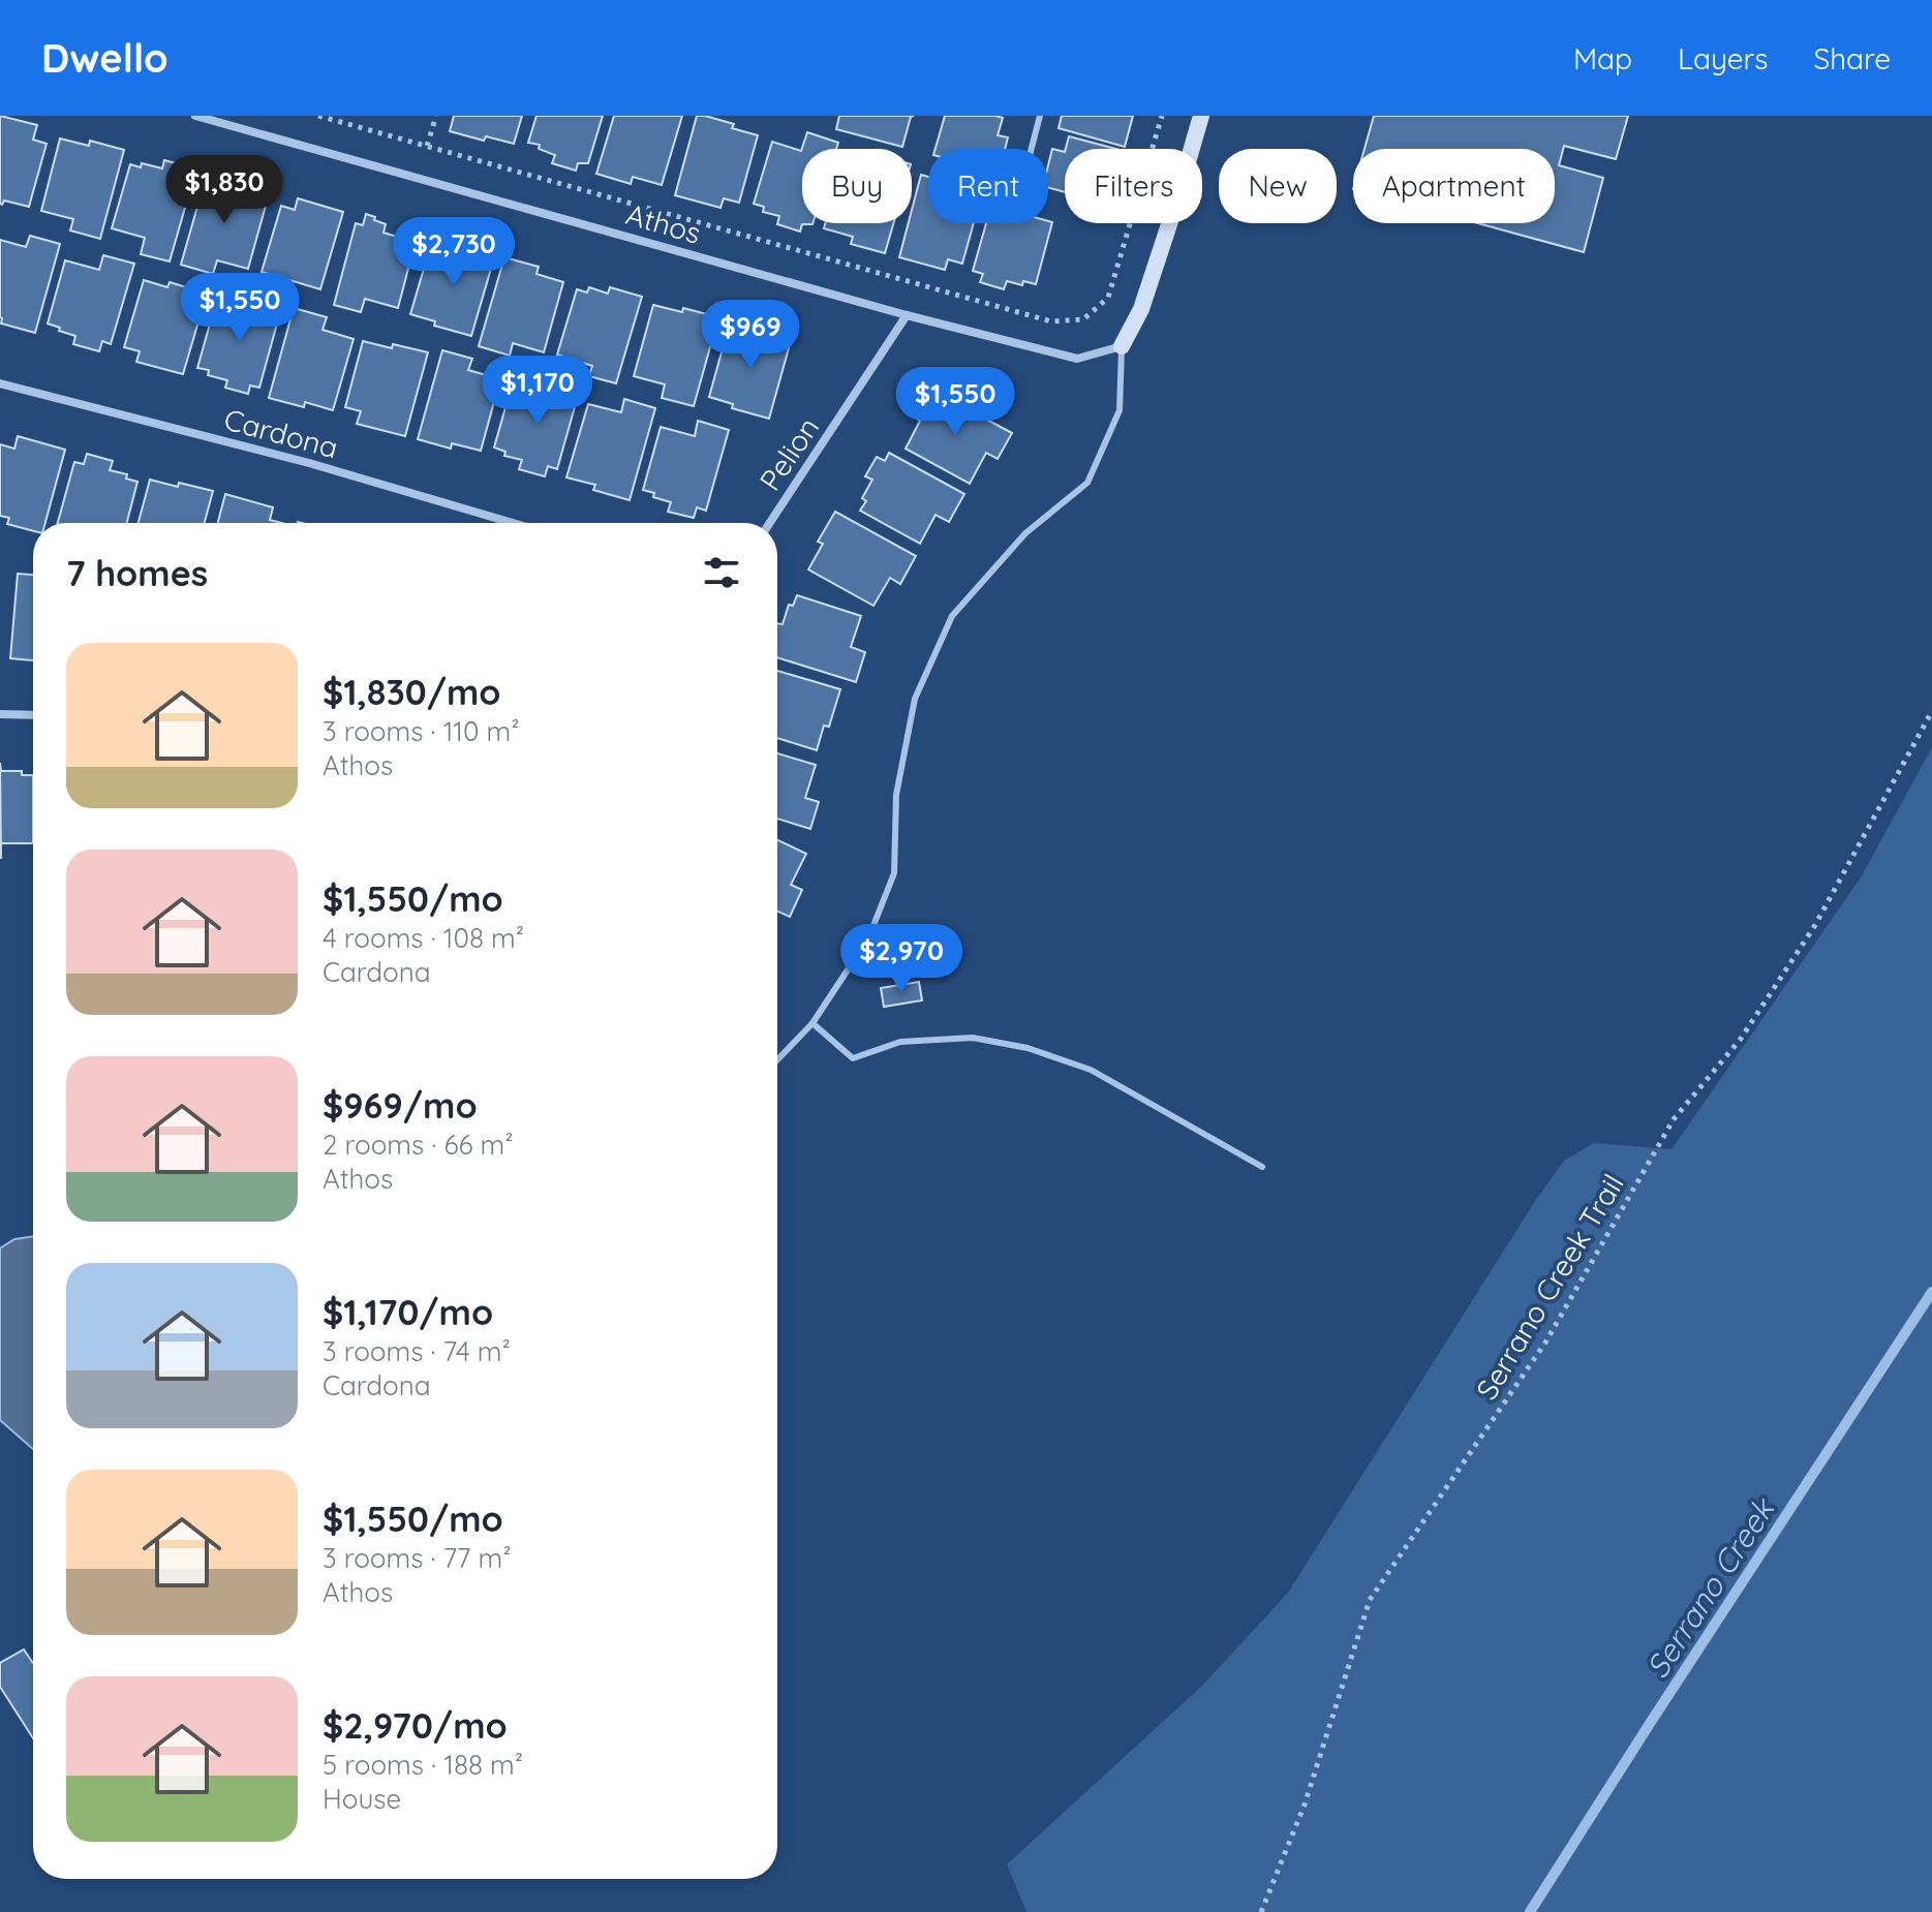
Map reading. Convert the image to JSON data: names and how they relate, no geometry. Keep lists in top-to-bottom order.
{
  "streets": {
    "street": ["Athos", "Cardona", "Pelion"],
    "path": ["Serrano Creek Trail"]
  },
  "crossings": [
    ["Athos", "Pelion"]
  ],
  "water": ["Serrano Creek"],
  "page": {
    "header": "Dwello",
    "nav": ["Map", "Layers", "Share"],
    "chip": [
      "Buy",
      "Rent",
      "Filters",
      "New",
      "Apartment"
    ],
    "price": [
      "$1,830",
      "$2,730",
      "$1,550",
      "$969",
      "$1,170",
      "$1,550",
      "$2,970"
    ],
    "heading": "7 homes",
    "list": [
      {
        "name": "$1,830/mo",
        "note": "3 rooms · 110 m² · Athos"
      },
      {
        "name": "$1,550/mo",
        "note": "4 rooms · 108 m² · Cardona"
      },
      {
        "name": "$969/mo",
        "note": "2 rooms · 66 m² · Athos"
      },
      {
        "name": "$1,170/mo",
        "note": "3 rooms · 74 m² · Cardona"
      },
      {
        "name": "$1,550/mo",
        "note": "3 rooms · 77 m² · Athos"
      },
      {
        "name": "$2,970/mo",
        "note": "5 rooms · 188 m² · House"
      }
    ]
  }
}
